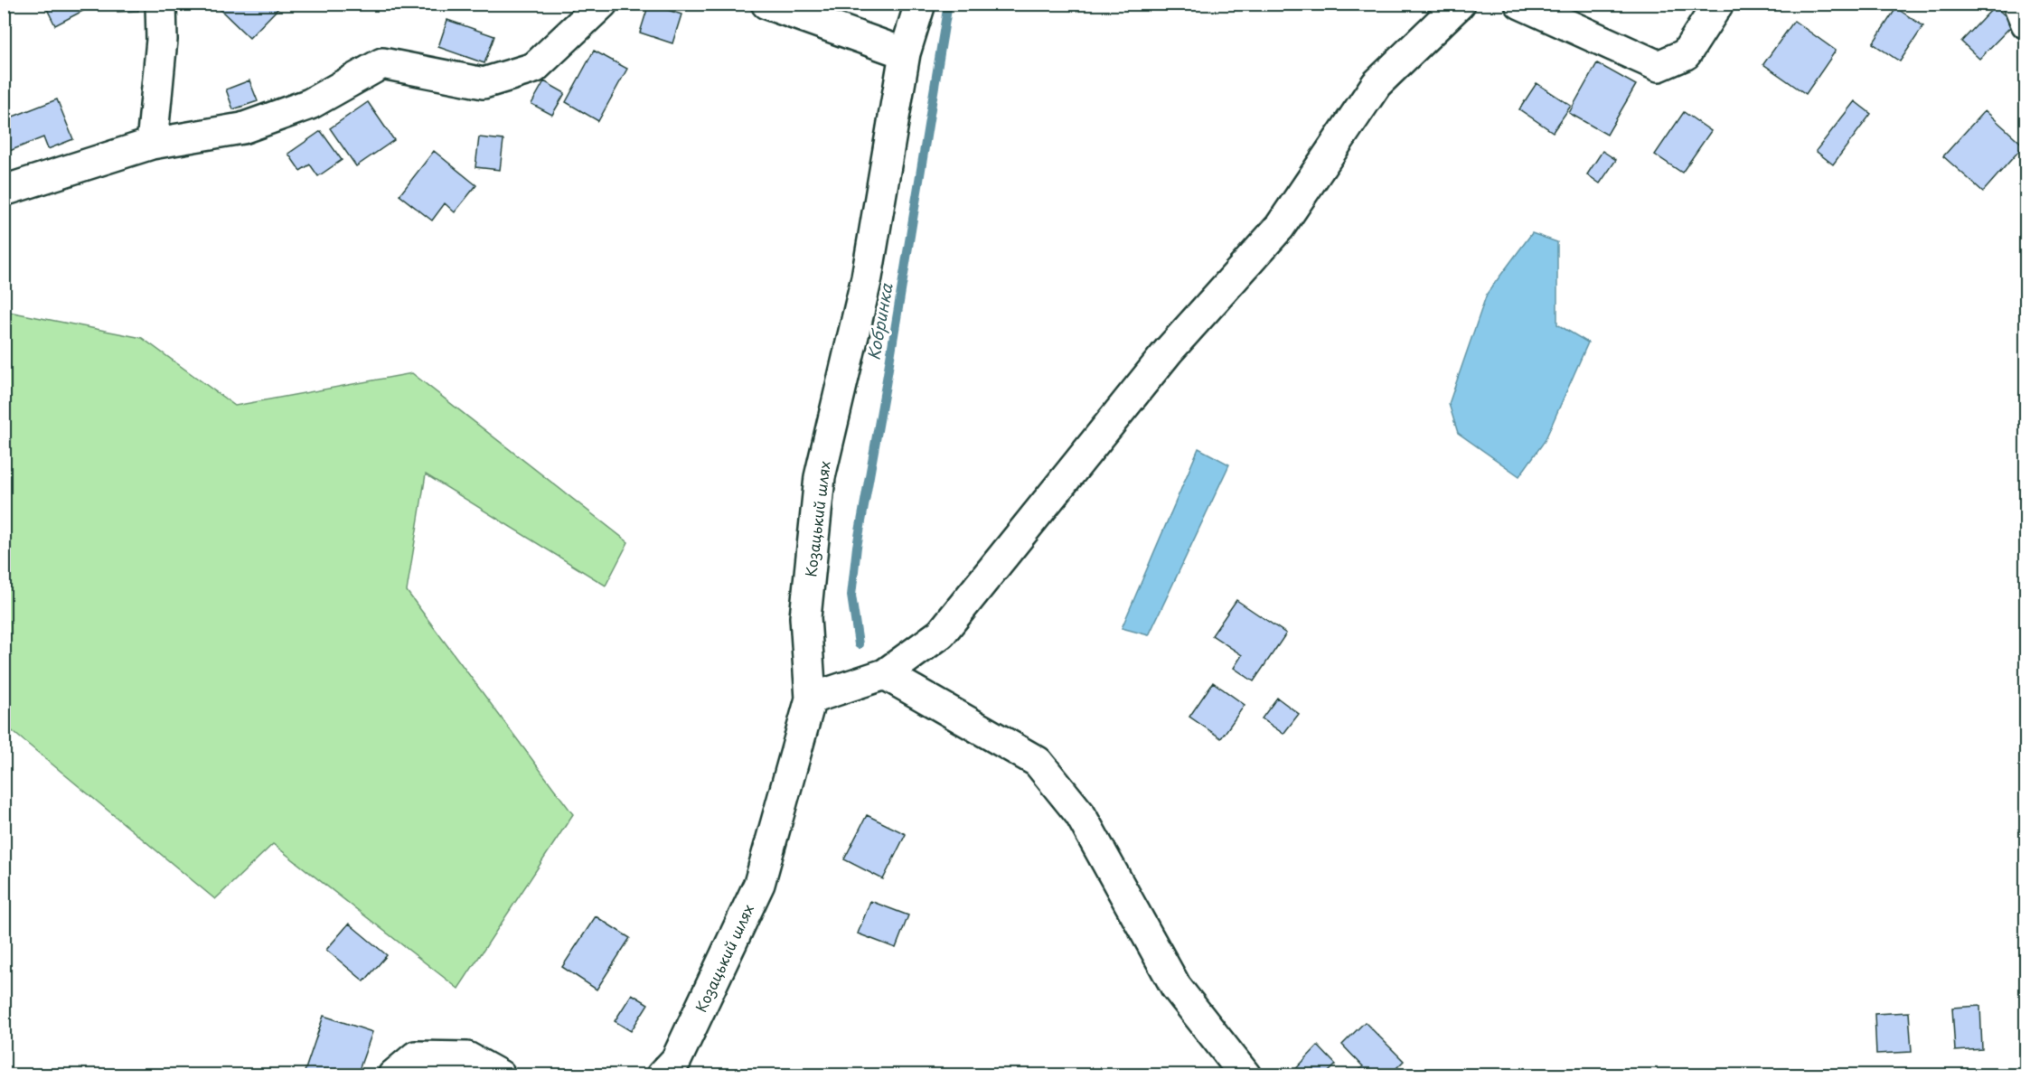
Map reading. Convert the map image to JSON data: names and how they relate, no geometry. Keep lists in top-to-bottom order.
{
  "streets": {
    "street": ["Козацький шлях"]
  },
  "water": ["Кобринка"]
}
